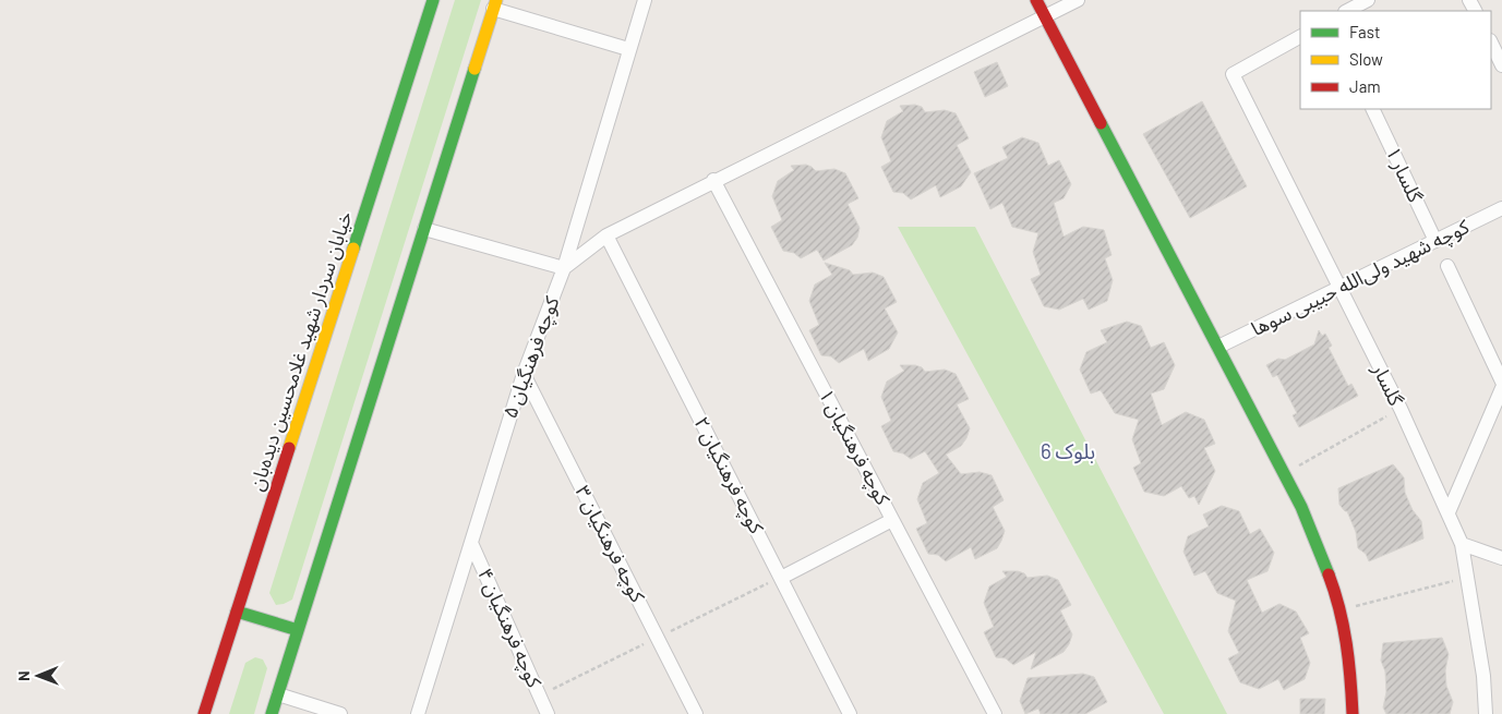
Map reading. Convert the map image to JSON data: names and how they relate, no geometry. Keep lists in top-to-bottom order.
{
  "streets": {
    "main road": ["خیابان سردار شهید غلامحسین دیده‌بان"],
    "street": [
      "گلسار ۱",
      "کوچه شهید ولی‌الله حبیبی سوها",
      "کوچه فرهنگیان ۵",
      "گلسار",
      "کوچه فرهنگیان ۱",
      "کوچه فرهنگیان ۲",
      "کوچه فرهنگیان ۳",
      "کوچه فرهنگیان ۴"
    ]
  },
  "crossings": [
    ["گلسار ۱", "کوچه شهید ولی‌الله حبیبی سوها"],
    ["کوچه شهید ولی‌الله حبیبی سوها", "گلسار"],
    ["کوچه فرهنگیان ۵", "کوچه فرهنگیان ۳"],
    ["کوچه فرهنگیان ۵", "کوچه فرهنگیان ۴"]
  ],
  "districts": ["بلوک 6"],
  "legend": ["Fast", "Slow", "Jam"],
  "north": "left"
}
